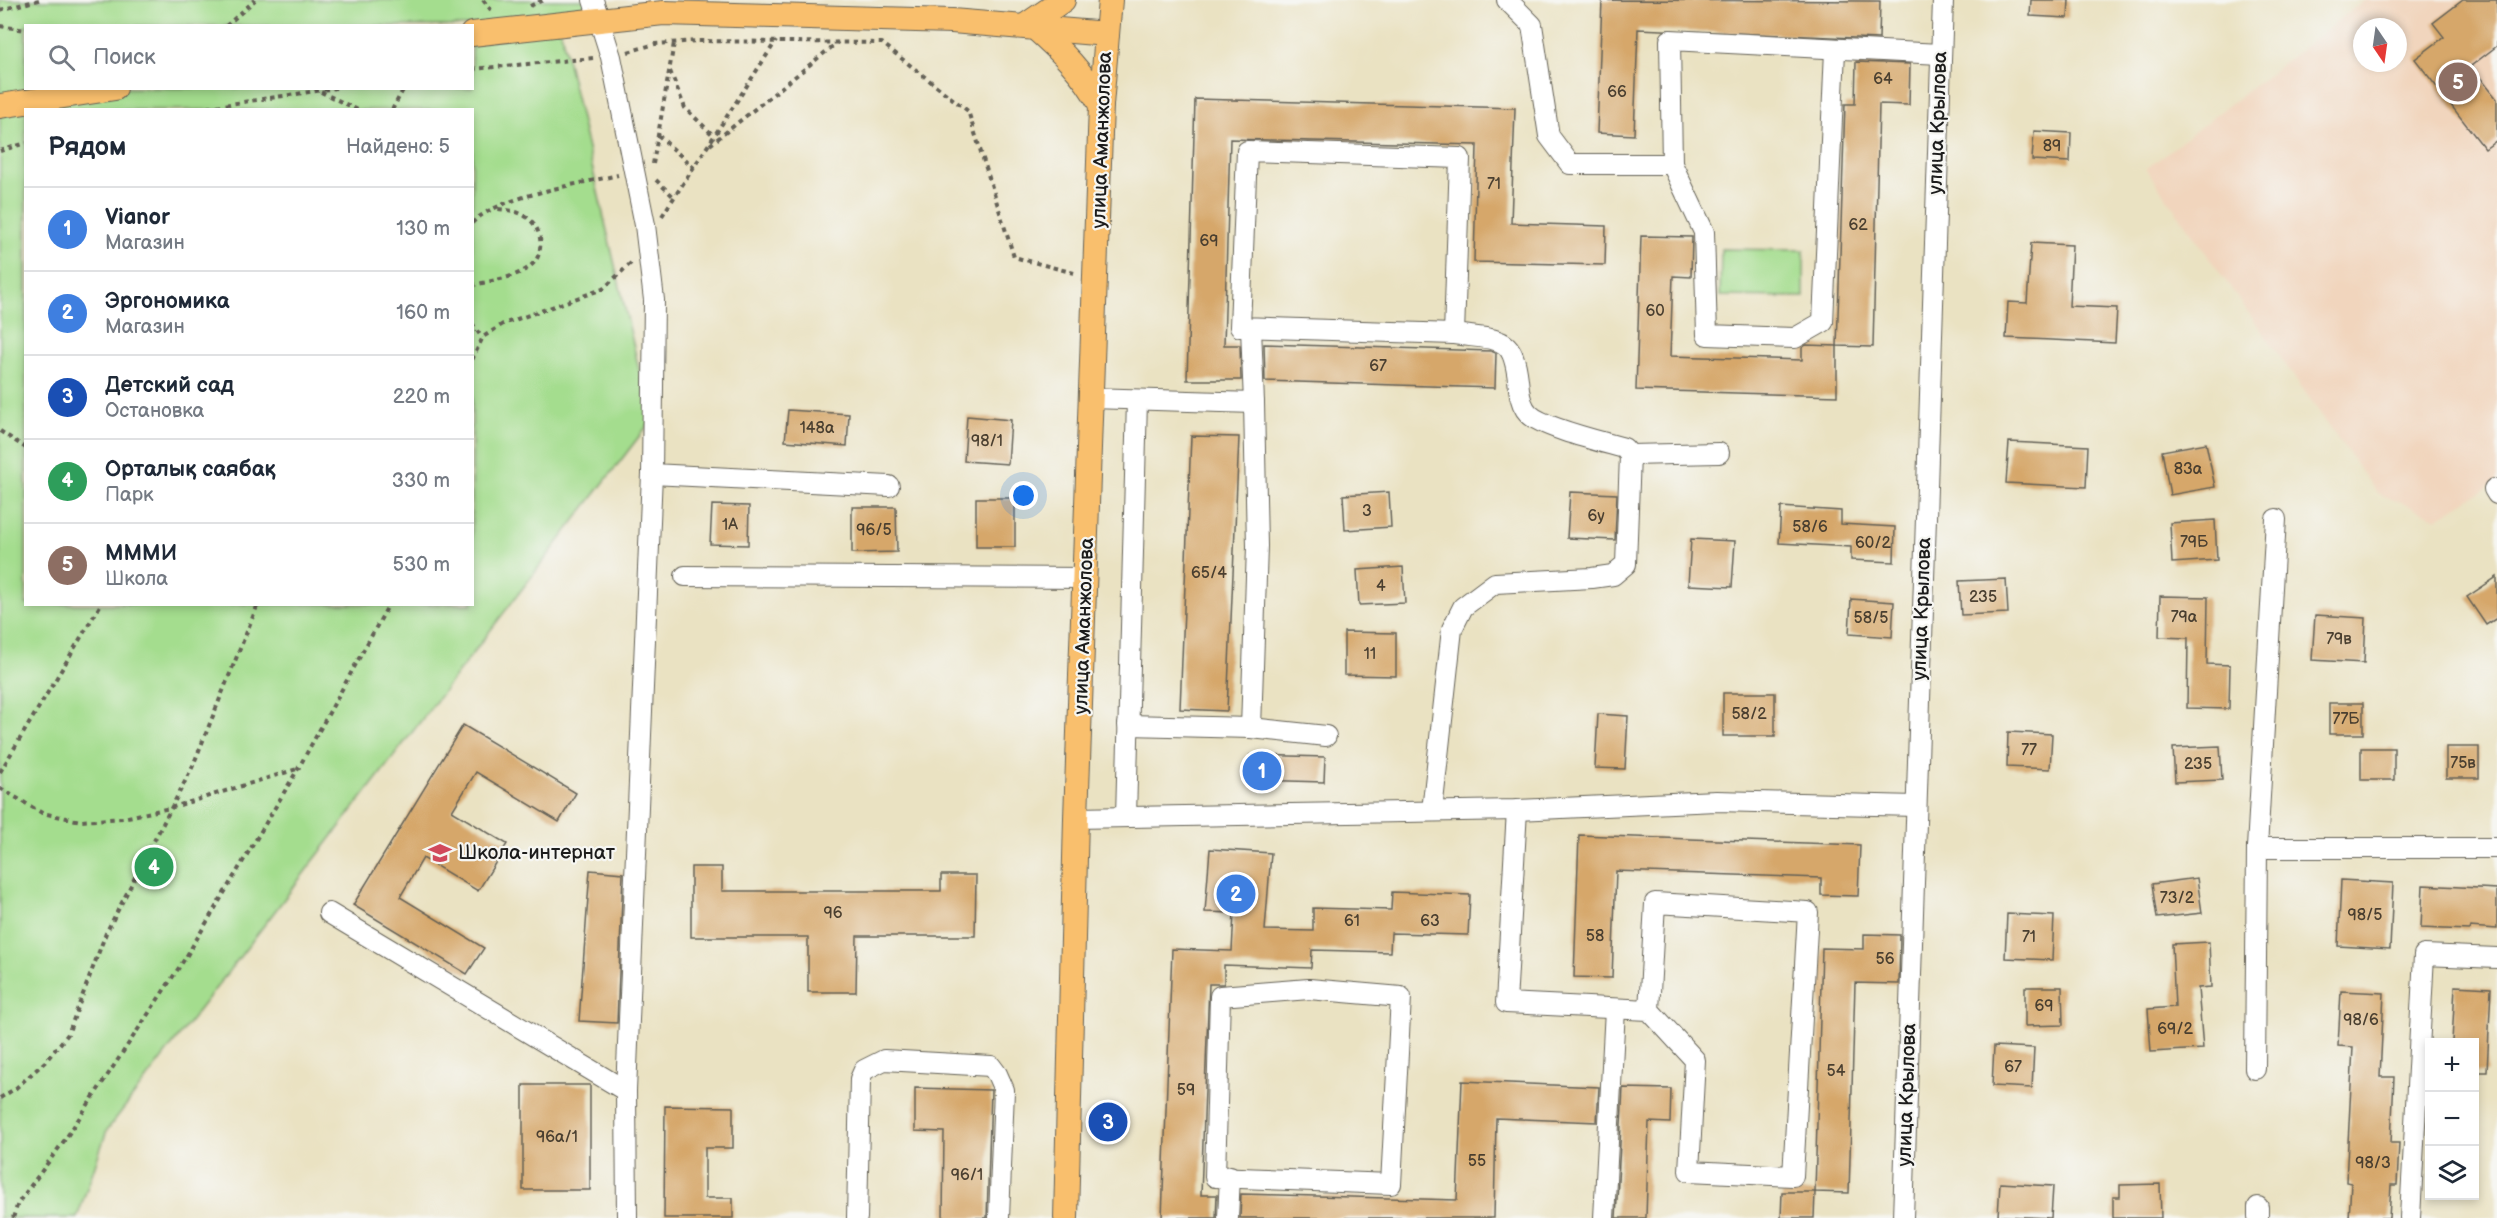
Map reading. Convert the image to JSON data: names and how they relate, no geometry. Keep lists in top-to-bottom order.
{
  "streets": {
    "main road": ["улица Аманжолова"],
    "street": ["улица Крылова"]
  },
  "places": {
    "school or university": ["Школа-интернат"]
  },
  "house_numbers": [
    "64",
    "66",
    "89",
    "71",
    "62",
    "69",
    "60",
    "67",
    "148а",
    "98/1",
    "83а",
    "3",
    "6у",
    "1А",
    "58/6",
    "96/5",
    "79Б",
    "60/2",
    "65/4",
    "4",
    "235",
    "79а",
    "58/5",
    "79в",
    "11",
    "58/2",
    "77Б",
    "77",
    "75в",
    "235",
    "73/2",
    "96",
    "98/5",
    "61",
    "63",
    "58",
    "71",
    "56",
    "69",
    "98/6",
    "69/2",
    "67",
    "54",
    "59",
    "96а/1",
    "55",
    "98/3",
    "96/1"
  ],
  "north": "bottom",
  "page": {
    "search": "Поиск",
    "pins": [
      "5",
      "1",
      "4",
      "2",
      "3"
    ],
    "heading": ["Рядом", "Найдено: 5"],
    "list": [
      {
        "mark": "1",
        "name": "Vianor",
        "note": "Магазин",
        "value": "130 m"
      },
      {
        "mark": "2",
        "name": "Эргономика",
        "note": "Магазин",
        "value": "160 m"
      },
      {
        "mark": "3",
        "name": "Детский сад",
        "note": "Остановка",
        "value": "220 m"
      },
      {
        "mark": "4",
        "name": "Орталық саябақ",
        "note": "Парк",
        "value": "330 m"
      },
      {
        "mark": "5",
        "name": "МММИ",
        "note": "Школа",
        "value": "530 m"
      }
    ],
    "map_buttons": ["+", "−"]
  }
}
